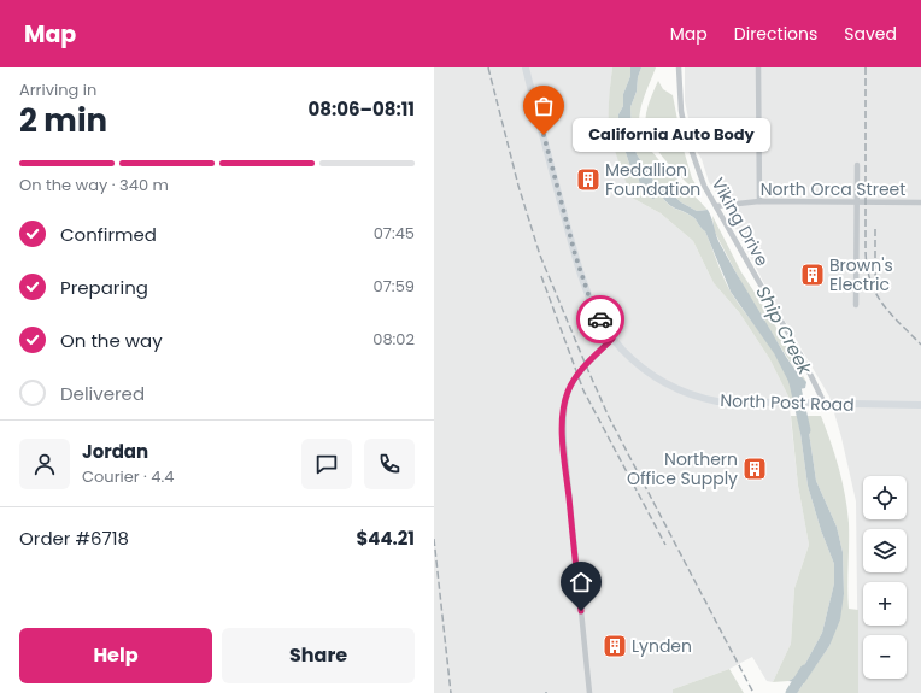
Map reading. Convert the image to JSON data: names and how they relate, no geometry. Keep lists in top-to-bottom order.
{
  "streets": {
    "street": ["North Orca Street", "Viking Drive", "North Post Road"]
  },
  "crossings": [
    ["North Orca Street", "Viking Drive"],
    ["Viking Drive", "North Post Road"]
  ],
  "water": ["Ship Creek"],
  "places": {
    "other": ["California Auto Body"],
    "building": [
      "Medallion Foundation",
      "Brown's Electric",
      "Northern Office Supply",
      "Lynden"
    ]
  },
  "page": {
    "header": "Map",
    "nav": ["Map", "Directions", "Saved"],
    "heading": ["2 min", "Arriving in", "08:06–08:11"],
    "panel": [
      "Jordan",
      "Courier · 4.4",
      "Order #6718",
      "$44.21"
    ],
    "bubble": "California Auto Body",
    "bar": "On the way · 340 m",
    "list": [
      ["Confirmed", "07:45"],
      ["Preparing", "07:59"],
      ["On the way", "08:02"],
      "Delivered"
    ],
    "map_buttons": ["+", "−"],
    "buttons": ["Help", "Share"]
  }
}
